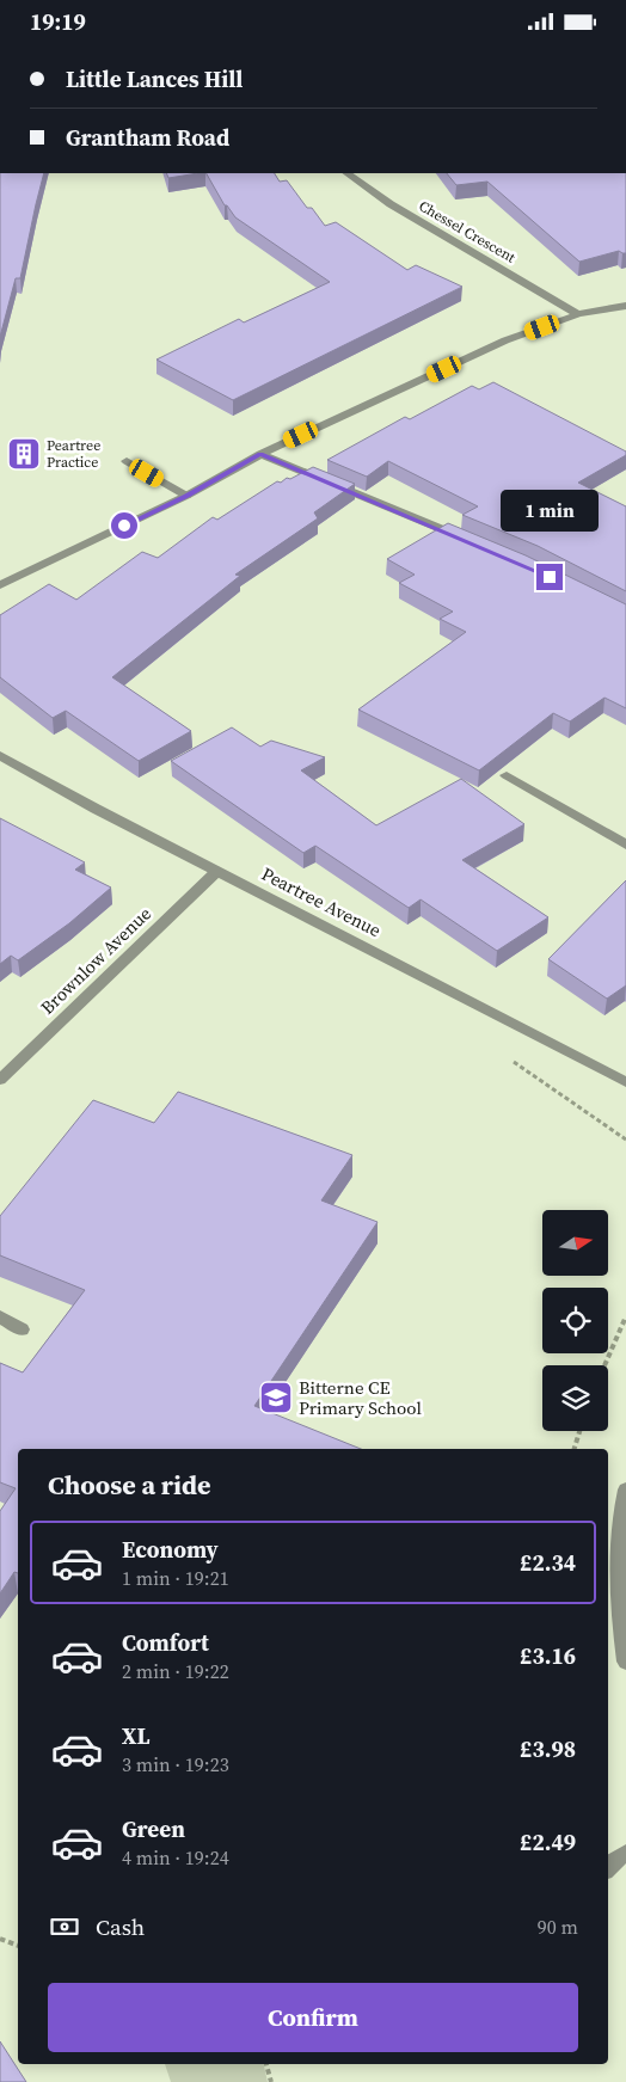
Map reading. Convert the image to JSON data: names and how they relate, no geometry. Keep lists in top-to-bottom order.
{
  "streets": {
    "street": ["Chessel Crescent", "Peartree Avenue", "Brownlow Avenue"]
  },
  "crossings": [
    ["Peartree Avenue", "Brownlow Avenue"]
  ],
  "places": {
    "building": ["Peartree Practice"],
    "school or university": ["Bitterne CE Primary School"]
  },
  "north": "right",
  "page": {
    "status": "19:19",
    "banner": ["Little Lances Hill", "Grantham Road"],
    "bubble": "1 min",
    "heading": "Choose a ride",
    "list": [
      {
        "name": "Economy",
        "note": "1 min · 19:21",
        "value": "£2.34"
      },
      {
        "name": "Comfort",
        "note": "2 min · 19:22",
        "value": "£3.16"
      },
      {
        "name": "XL",
        "note": "3 min · 19:23",
        "value": "£3.98"
      },
      {
        "name": "Green",
        "note": "4 min · 19:24",
        "value": "£2.49"
      }
    ],
    "pay": ["Cash", "90 m"],
    "buttons": "Confirm"
  }
}
